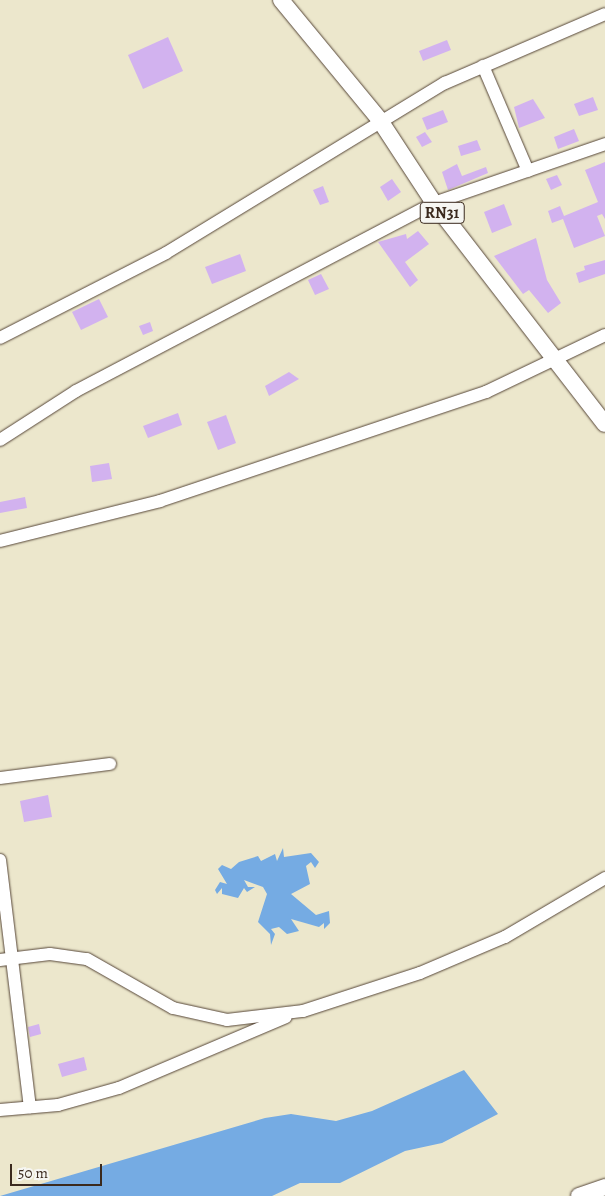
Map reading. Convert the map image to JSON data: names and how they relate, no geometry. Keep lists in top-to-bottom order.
{
  "streets": {
    "main road": ["RN31"]
  },
  "scale_bar": "50 m"
}
